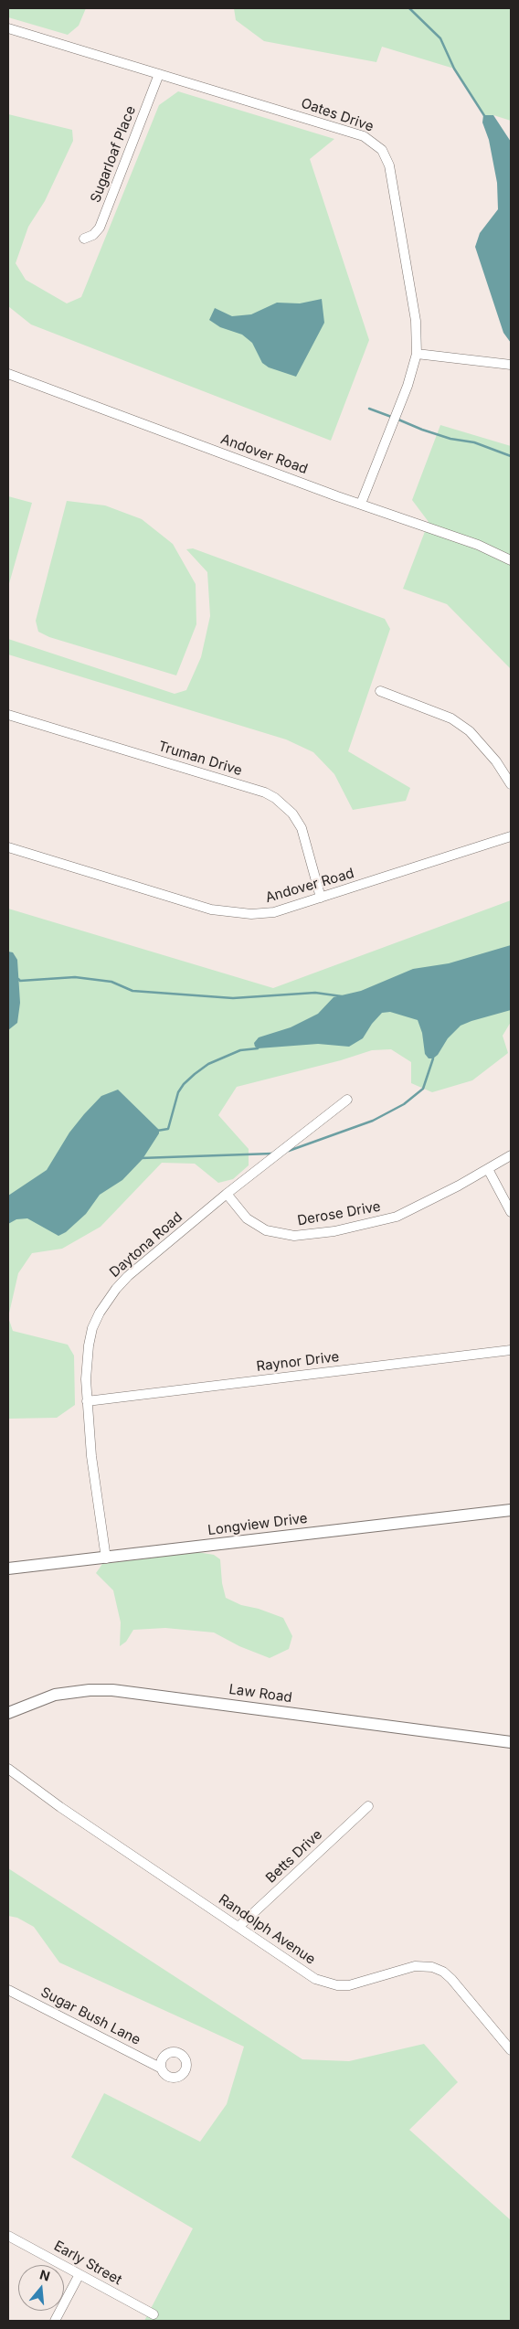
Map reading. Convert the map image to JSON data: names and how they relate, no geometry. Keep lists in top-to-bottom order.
{
  "streets": {
    "street": [
      "Oates Drive",
      "Sugarloaf Place",
      "Andover Road",
      "Truman Drive",
      "Derose Drive",
      "Daytona Road",
      "Raynor Drive",
      "Longview Drive",
      "Law Road",
      "Betts Drive",
      "Randolph Avenue",
      "Sugar Bush Lane",
      "Early Street"
    ]
  },
  "crossings": [
    ["Oates Drive", "Sugarloaf Place"],
    ["Oates Drive", "Andover Road"],
    ["Andover Road", "Truman Drive"],
    ["Derose Drive", "Daytona Road"],
    ["Daytona Road", "Raynor Drive"],
    ["Daytona Road", "Longview Drive"],
    ["Betts Drive", "Randolph Avenue"]
  ],
  "north": "top"
}
